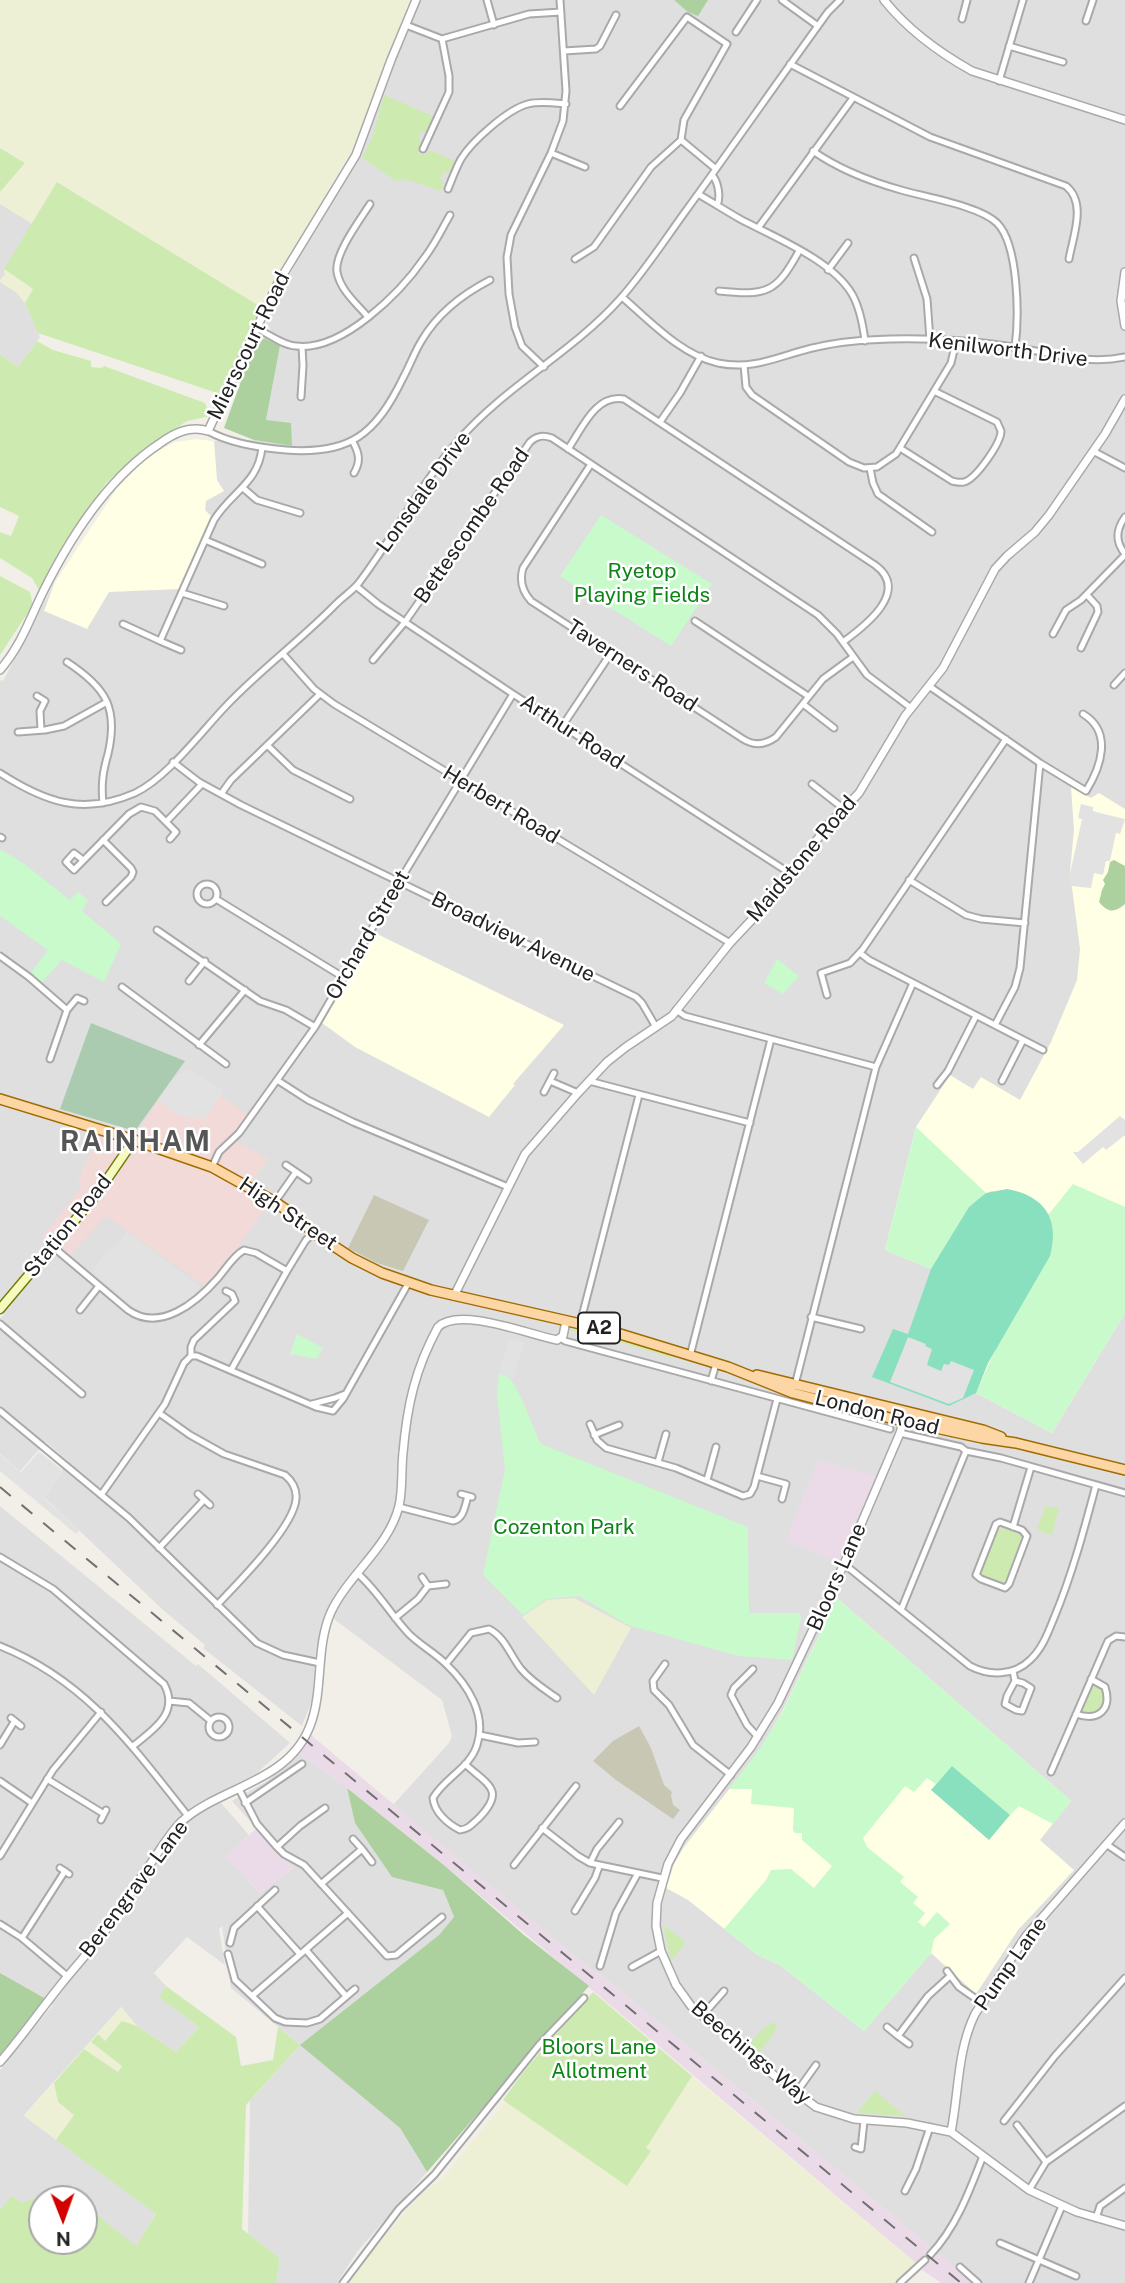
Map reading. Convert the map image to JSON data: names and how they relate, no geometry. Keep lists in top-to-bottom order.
{
  "streets": {
    "main road": [
      "High Street",
      "Station Road",
      "A2",
      "London Road"
    ],
    "street": [
      "Mierscourt Road",
      "Kenilworth Drive",
      "Lonsdale Drive",
      "Bettescombe Road",
      "Taverners Road",
      "Arthur Road",
      "Herbert Road",
      "Maidstone Road",
      "Orchard Street",
      "Broadview Avenue",
      "Bloors Lane",
      "Berengrave Lane",
      "Pump Lane",
      "Beechings Way"
    ]
  },
  "crossings": [
    ["Kenilworth Drive", "Lonsdale Drive"],
    ["Lonsdale Drive", "Arthur Road"],
    ["Lonsdale Drive", "Herbert Road"],
    ["Lonsdale Drive", "Broadview Avenue"],
    ["Bettescombe Road", "Taverners Road"],
    ["Bettescombe Road", "Arthur Road"],
    ["Bettescombe Road", "Maidstone Road"],
    ["Arthur Road", "Maidstone Road"],
    ["Arthur Road", "Orchard Street"],
    ["Herbert Road", "Maidstone Road"],
    ["Herbert Road", "Orchard Street"],
    ["Maidstone Road", "Broadview Avenue"],
    ["Maidstone Road", "High Street"],
    ["Maidstone Road", "London Road"],
    ["Orchard Street", "Broadview Avenue"],
    ["Orchard Street", "High Street"],
    ["High Street", "Station Road"],
    ["High Street", "London Road"],
    ["London Road", "Bloors Lane"],
    ["Bloors Lane", "Beechings Way"],
    ["Pump Lane", "Beechings Way"]
  ],
  "districts": ["RAINHAM"],
  "parks": ["Ryetop Playing Fields", "Cozenton Park", "Bloors Lane Allotment"],
  "north": "bottom"
}
